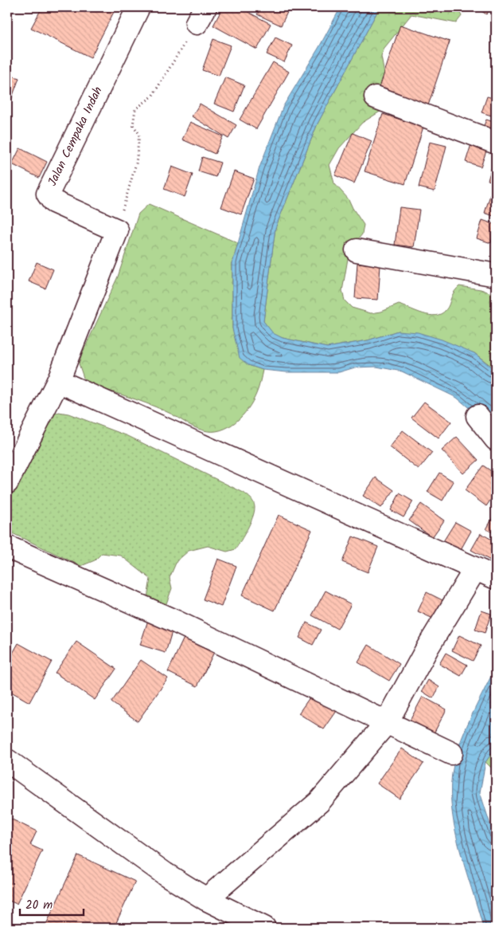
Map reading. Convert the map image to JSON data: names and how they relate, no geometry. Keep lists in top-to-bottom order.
{
  "streets": {
    "street": ["Jalan Cempaka Indah"]
  },
  "scale_bar": "20 m"
}
